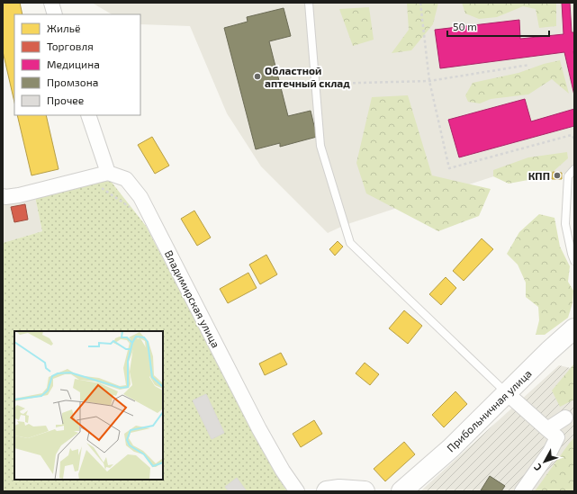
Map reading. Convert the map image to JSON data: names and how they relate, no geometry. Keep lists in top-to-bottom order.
{
  "streets": {
    "street": ["Владимирская улица", "Прибольничная улица"]
  },
  "places": ["Областной аптечный склад", "КПП"],
  "legend": [
    "Жильё",
    "Торговля",
    "Медицина",
    "Промзона",
    "Прочее"
  ],
  "scale_bar": "50 m",
  "north": "bottom left"
}
